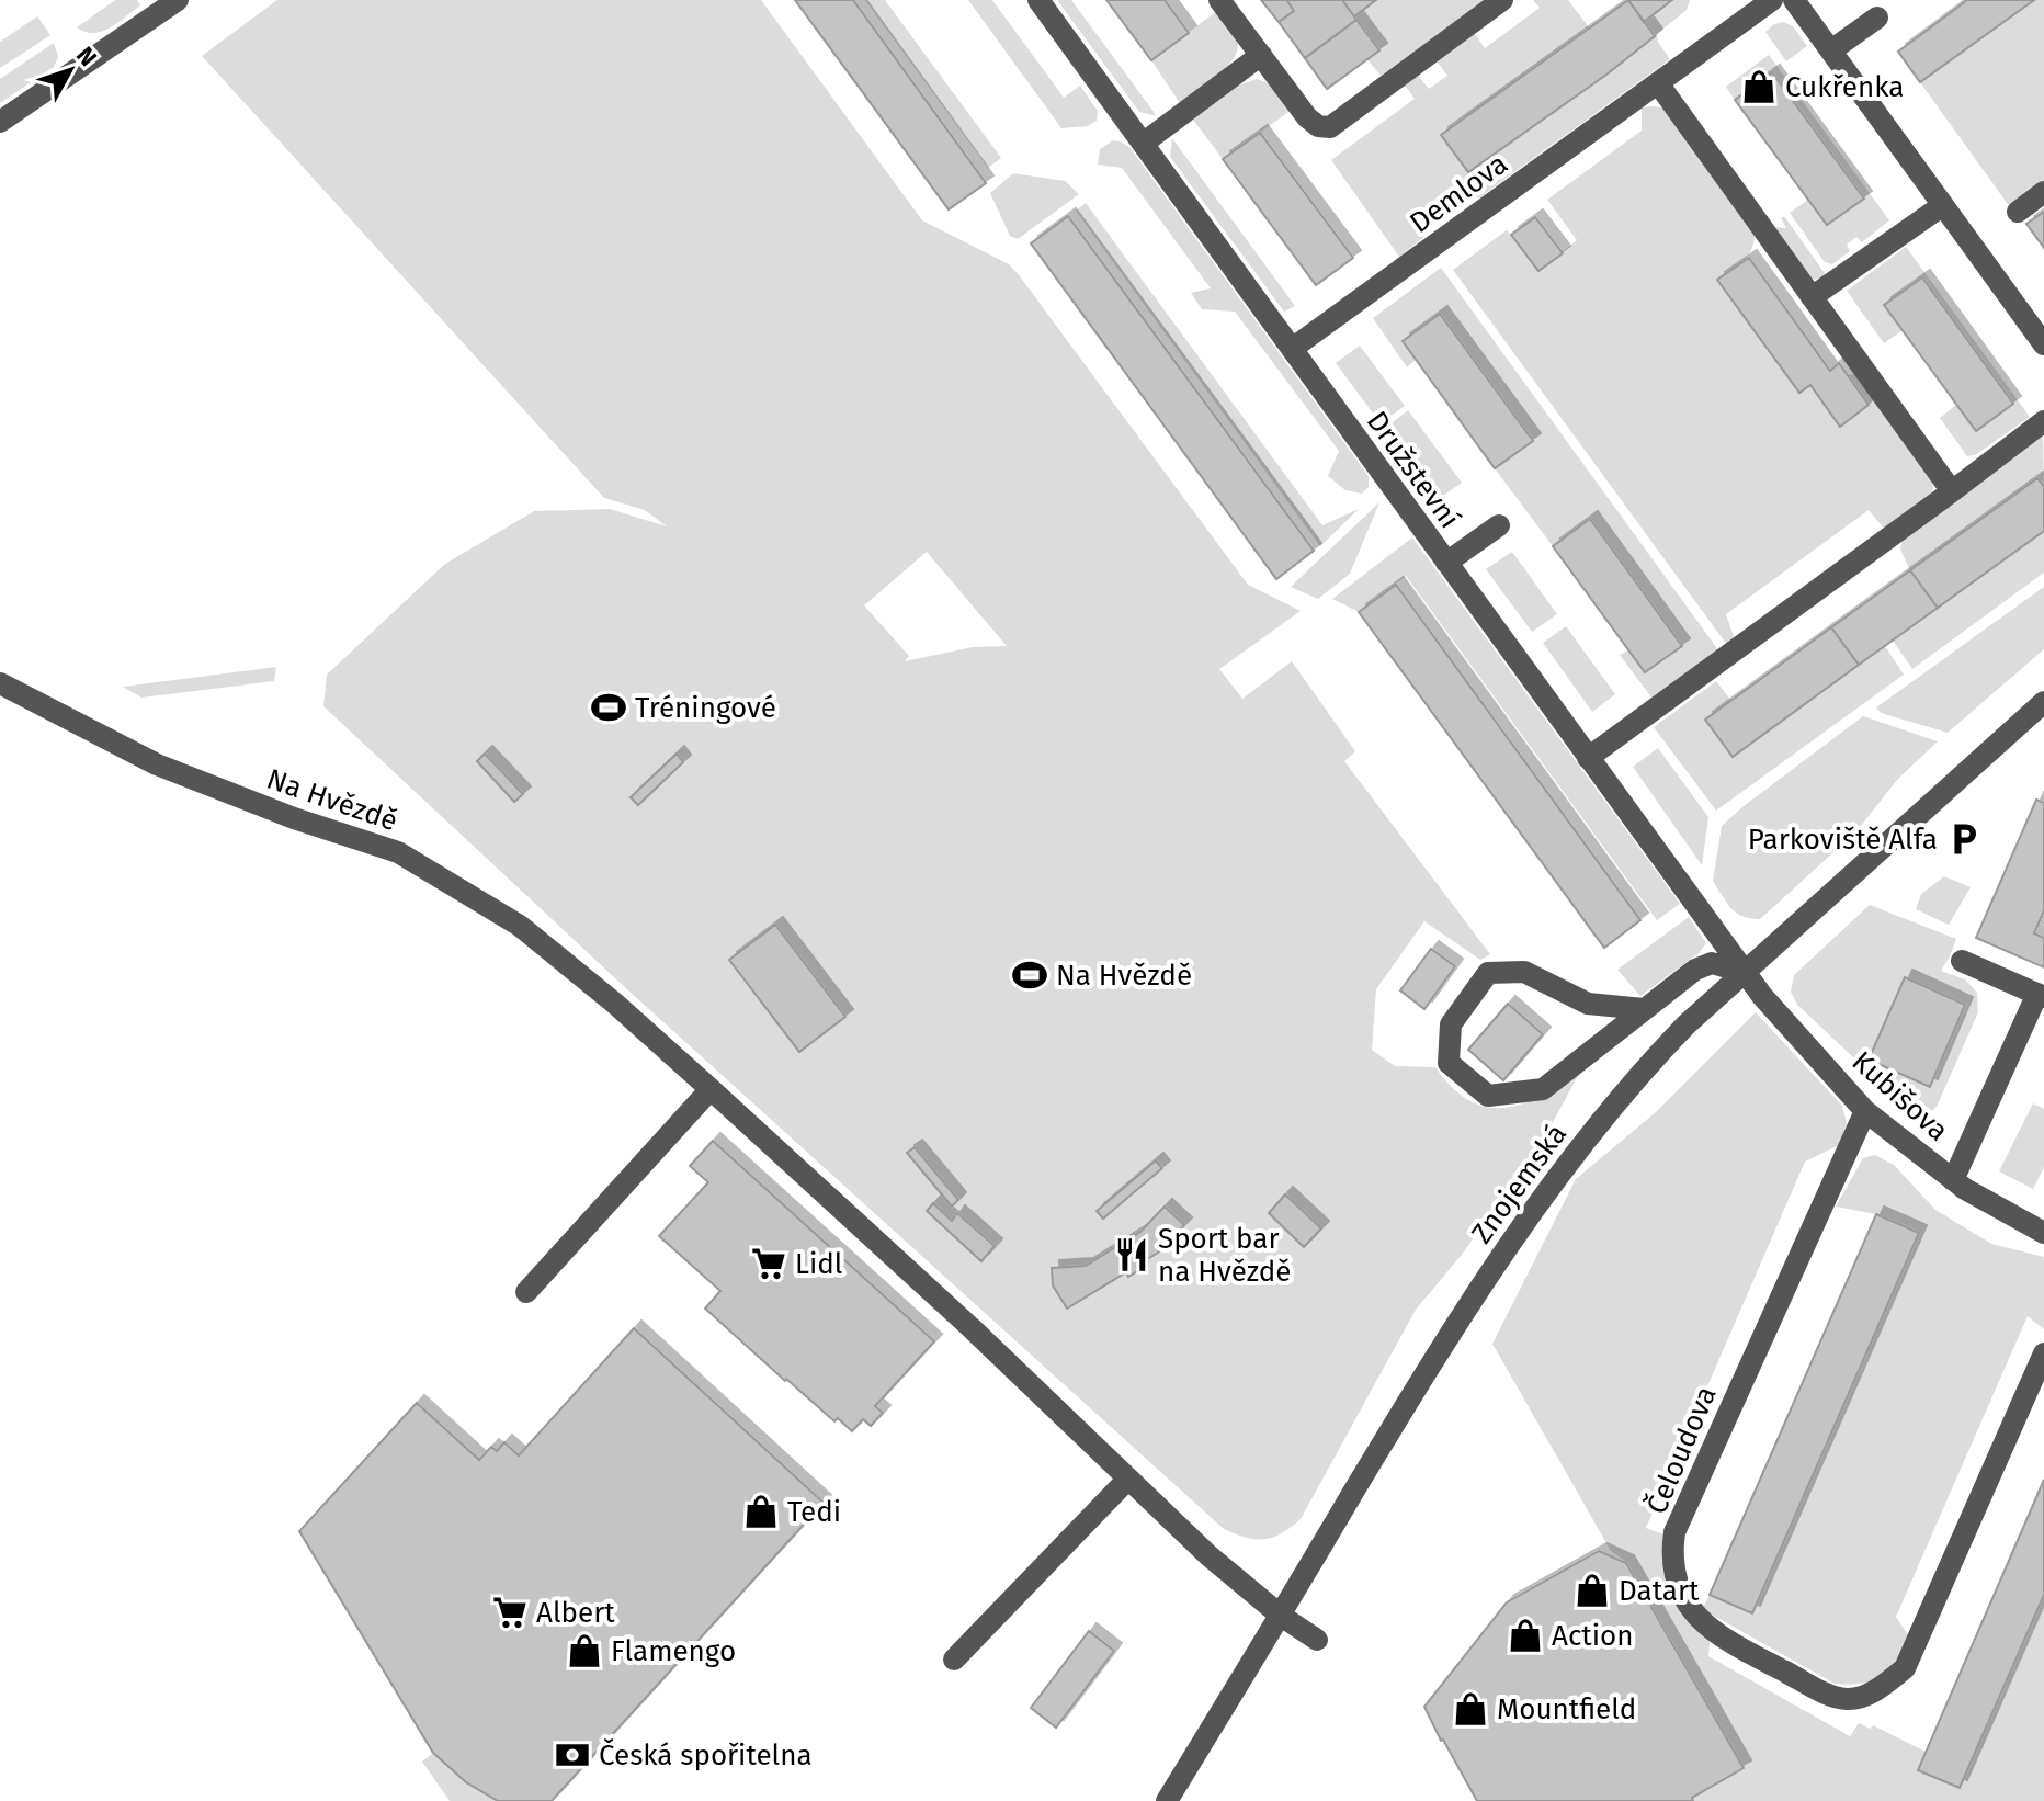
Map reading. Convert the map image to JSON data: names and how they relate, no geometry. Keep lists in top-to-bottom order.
{
  "streets": {
    "street": [
      "Demlova",
      "Družstevní",
      "Na Hvězdě",
      "Kubišova",
      "Znojemská",
      "Čeloudova"
    ]
  },
  "crossings": [
    ["Demlova", "Družstevní"],
    ["Družstevní", "Kubišova"],
    ["Družstevní", "Znojemská"],
    ["Na Hvězdě", "Znojemská"],
    ["Kubišova", "Znojemská"],
    ["Kubišova", "Čeloudova"]
  ],
  "places": {
    "shop": [
      "Cukřenka",
      "Tedi",
      "Datart",
      "Action",
      "Flamengo",
      "Mountfield"
    ],
    "sports": ["Tréningové", "Na Hvězdě"],
    "parking": ["Parkoviště Alfa"],
    "restaurant": ["Sport bar na Hvězdě"],
    "supermarket": ["Lidl", "Albert"],
    "bank": ["Česká spořitelna"]
  },
  "north": "top right"
}
